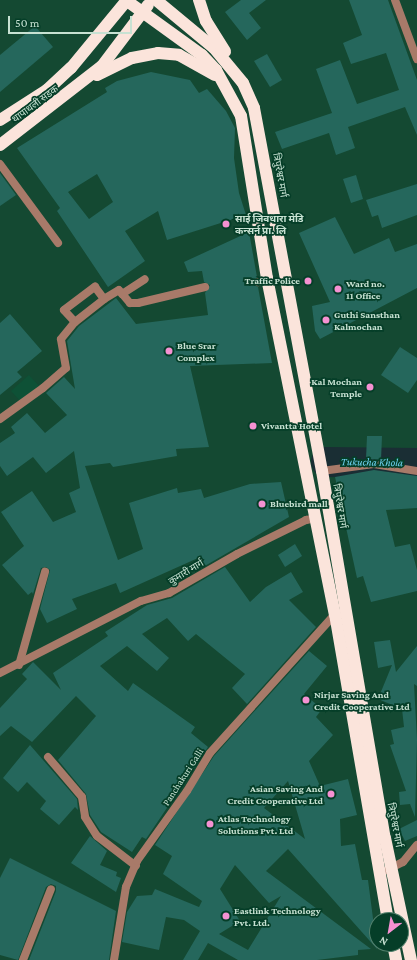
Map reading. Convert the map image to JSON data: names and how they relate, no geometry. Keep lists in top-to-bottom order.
{
  "streets": {
    "highway": ["थापाथली सडक", "त्रिपुरेश्वर मार्ग"],
    "street": ["कुमारी मार्ग", "Panchakuri Galli"]
  },
  "water": ["Tukucha Khola"],
  "places": [
    "साई जिवधारा मेडि कन्सर्न प्रा. लि",
    "Traffic Police",
    "Ward no. 11 Office",
    "Guthi Sansthan Kalmochan",
    "Blue Srar Complex",
    "Kal Mochan Temple",
    "Vivantta Hotel",
    "Bluebird mall",
    "Nirjar Saving And Credit Cooperative Ltd",
    "Asian Saving And Credit Cooperative Ltd",
    "Atlas Technology Solutions Pvt. Ltd",
    "Eastlink Technology Pvt. Ltd."
  ],
  "scale_bar": "50 m",
  "north": "bottom left"
}
